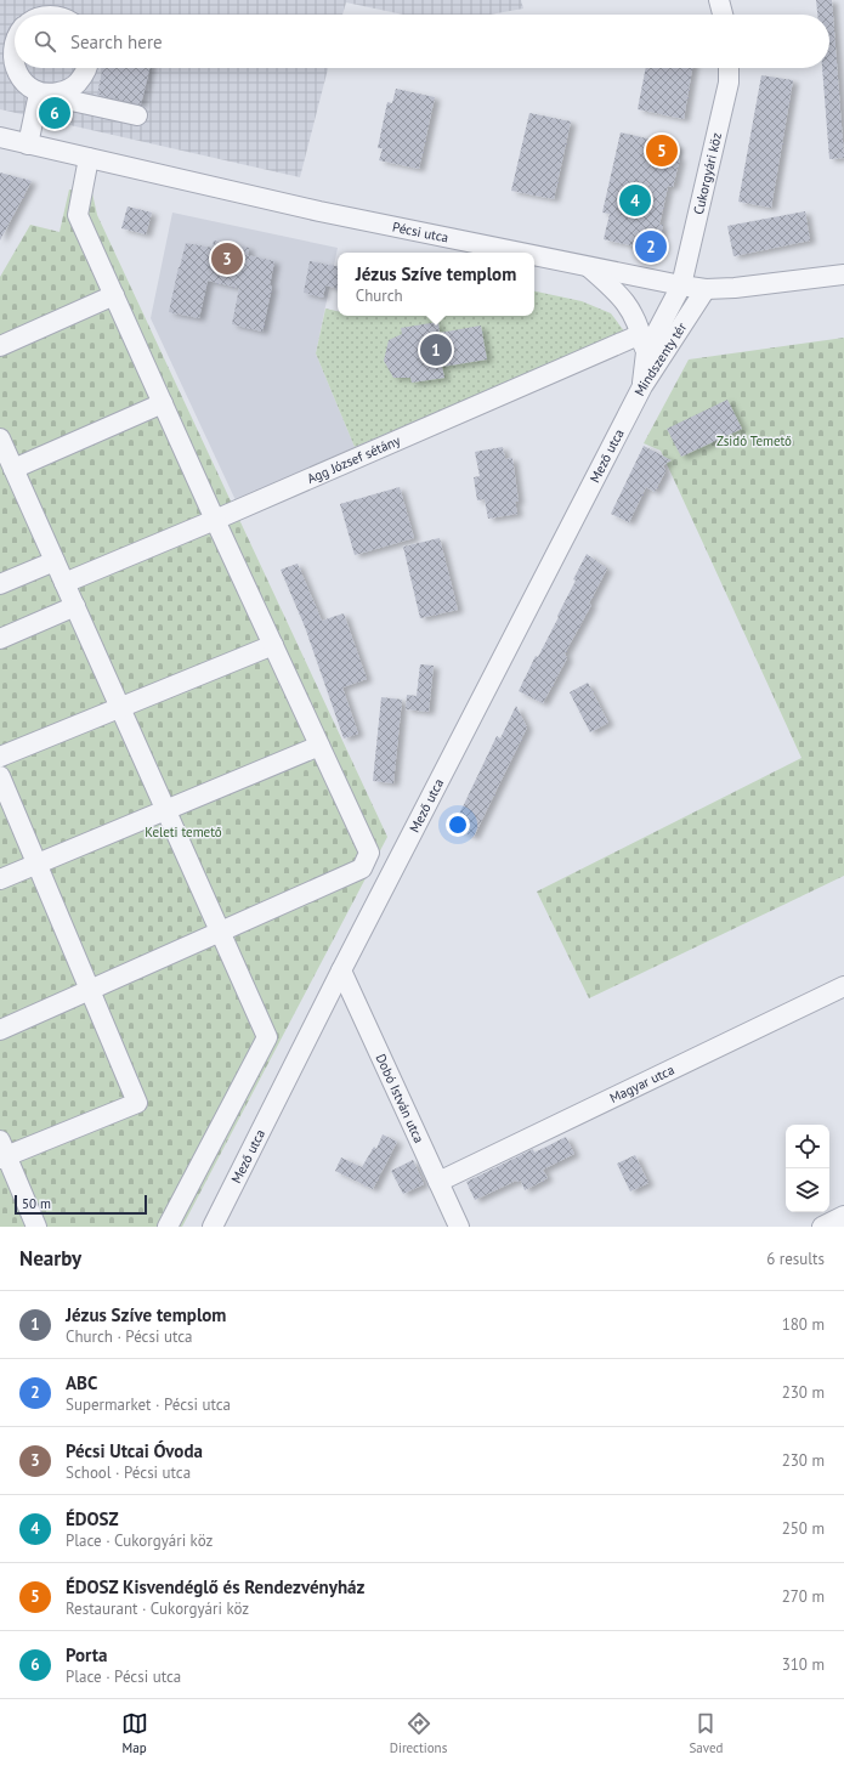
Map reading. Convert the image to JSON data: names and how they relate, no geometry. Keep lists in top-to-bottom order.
{
  "streets": {
    "street": [
      "Cukorgyári köz",
      "Pécsi utca",
      "Mindszenty tér",
      "Mező utca",
      "Agg József sétány",
      "Magyar utca",
      "Dobó István utca"
    ]
  },
  "crossings": [
    ["Cukorgyári köz", "Pécsi utca"],
    ["Cukorgyári köz", "Mindszenty tér"],
    ["Pécsi utca", "Mindszenty tér"],
    ["Mindszenty tér", "Mező utca"],
    ["Mindszenty tér", "Agg József sétány"],
    ["Mező utca", "Dobó István utca"],
    ["Magyar utca", "Dobó István utca"]
  ],
  "parks": ["Zsidó Temető", "Keleti temető"],
  "scale_bar": "50 m",
  "page": {
    "search": "Search here",
    "pins": [
      "6",
      "5",
      "4",
      "2",
      "3",
      "1"
    ],
    "popup": ["Jézus Szíve templom", "Church"],
    "scale": "50 m",
    "heading": ["Nearby", "6 results"],
    "list": [
      {
        "mark": "1",
        "name": "Jézus Szíve templom",
        "note": "Church · Pécsi utca",
        "value": "180 m"
      },
      {
        "mark": "2",
        "name": "ABC",
        "note": "Supermarket · Pécsi utca",
        "value": "230 m"
      },
      {
        "mark": "3",
        "name": "Pécsi Utcai Óvoda",
        "note": "School · Pécsi utca",
        "value": "230 m"
      },
      {
        "mark": "4",
        "name": "ÉDOSZ",
        "note": "Place · Cukorgyári köz",
        "value": "250 m"
      },
      {
        "mark": "5",
        "name": "ÉDOSZ Kisvendéglő és Rendezvényház",
        "note": "Restaurant · Cukorgyári köz",
        "value": "270 m"
      },
      {
        "mark": "6",
        "name": "Porta",
        "note": "Place · Pécsi utca",
        "value": "310 m"
      }
    ],
    "nav": ["Map", "Directions", "Saved"]
  }
}
